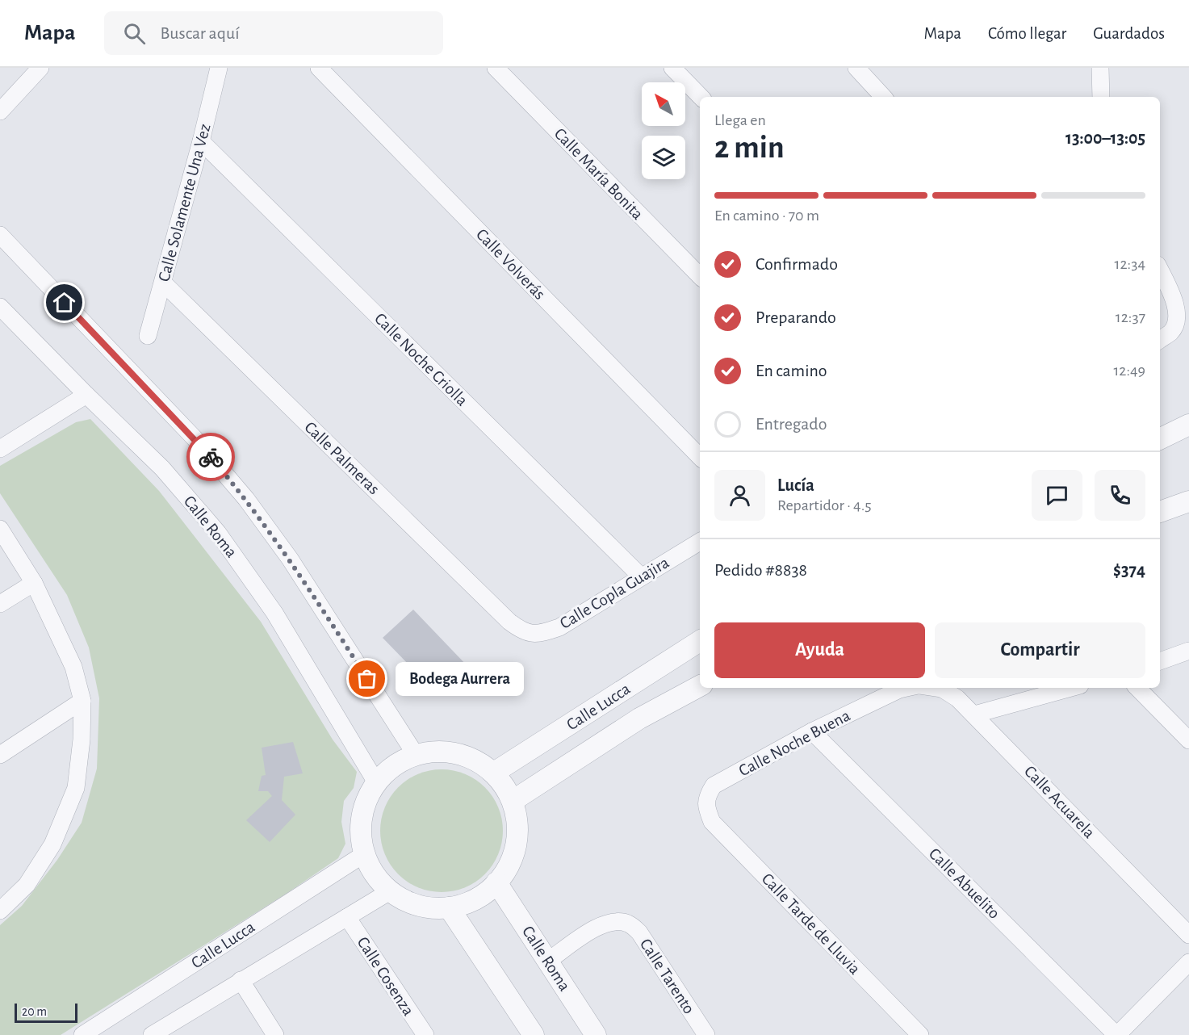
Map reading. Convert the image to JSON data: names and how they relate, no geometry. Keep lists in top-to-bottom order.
{
  "streets": {
    "street": [
      "Calle María Bonita",
      "Calle Solamente Una Vez",
      "Calle Volverás",
      "Calle Noche Criolla",
      "Calle Palmeras",
      "Calle Roma",
      "Calle Copla Guajira",
      "Calle Lucca",
      "Calle Noche Buena",
      "Calle Acuarela",
      "Calle Abuelito",
      "Calle Tarde de Lluvia",
      "Calle Cosenza",
      "Calle Tarento"
    ]
  },
  "crossings": [
    ["Calle Solamente Una Vez", "Calle Noche Criolla"],
    ["Calle Solamente Una Vez", "Calle Palmeras"],
    ["Calle Noche Criolla", "Calle Copla Guajira"],
    ["Calle Palmeras", "Calle Copla Guajira"],
    ["Calle Roma", "Calle Lucca"],
    ["Calle Roma", "Calle Tarento"],
    ["Calle Noche Buena", "Calle Acuarela"],
    ["Calle Noche Buena", "Calle Abuelito"],
    ["Calle Noche Buena", "Calle Tarde de Lluvia"]
  ],
  "places": ["Bodega Aurrera"],
  "scale_bar": "20 m",
  "north": "top left",
  "page": {
    "header": "Mapa",
    "search": "Buscar aquí",
    "nav": ["Mapa", "Cómo llegar", "Guardados"],
    "heading": ["2 min", "Llega en", "13:00–13:05"],
    "panel": [
      "Lucía",
      "Repartidor · 4.5",
      "Pedido #8838",
      "$374"
    ],
    "bar": "En camino · 70 m",
    "list": [
      ["Confirmado", "12:34"],
      ["Preparando", "12:37"],
      ["En camino", "12:49"],
      "Entregado"
    ],
    "buttons": ["Ayuda", "Compartir"],
    "bubble": "Bodega Aurrera",
    "scale": "20 m"
  }
}
